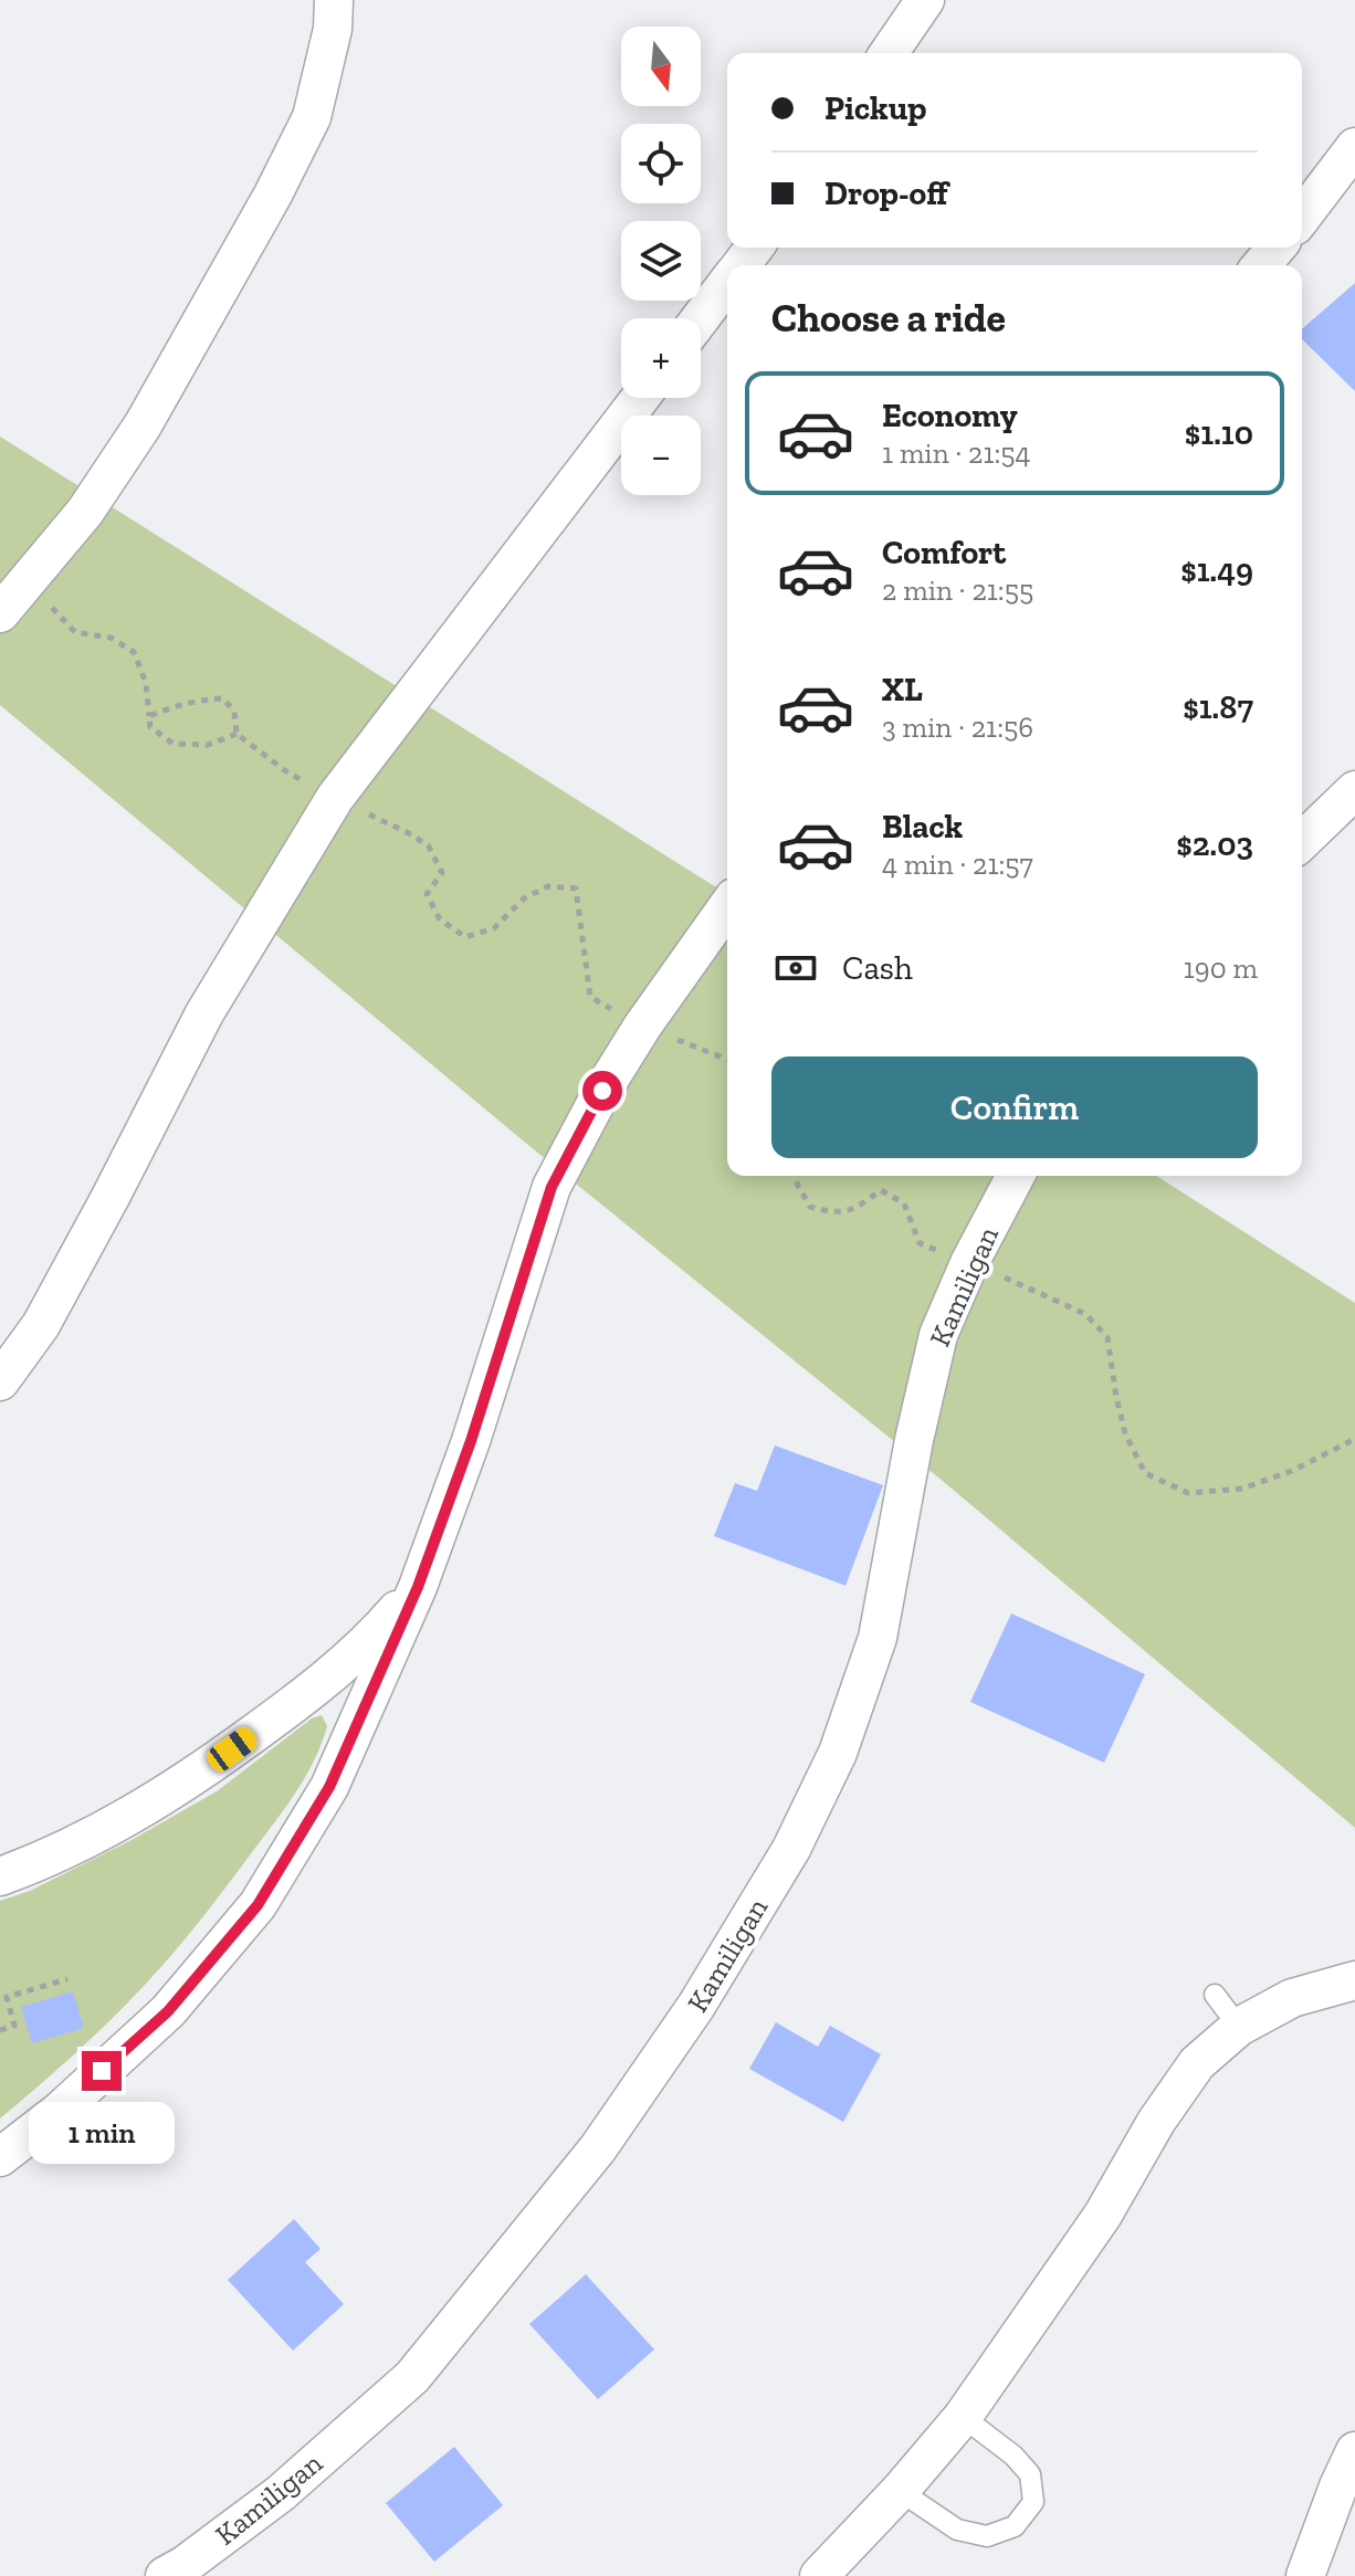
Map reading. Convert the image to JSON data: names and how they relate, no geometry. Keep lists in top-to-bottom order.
{
  "streets": {
    "street": ["Kamiligan"]
  },
  "north": "bottom",
  "page": {
    "map_buttons": ["+", "−"],
    "banner": ["Pickup", "Drop-off"],
    "heading": "Choose a ride",
    "list": [
      {
        "name": "Economy",
        "note": "1 min · 21:54",
        "value": "$1.10"
      },
      {
        "name": "Comfort",
        "note": "2 min · 21:55",
        "value": "$1.49"
      },
      {
        "name": "XL",
        "note": "3 min · 21:56",
        "value": "$1.87"
      },
      {
        "name": "Black",
        "note": "4 min · 21:57",
        "value": "$2.03"
      }
    ],
    "pay": ["Cash", "190 m"],
    "buttons": "Confirm",
    "bubble": "1 min"
  }
}
